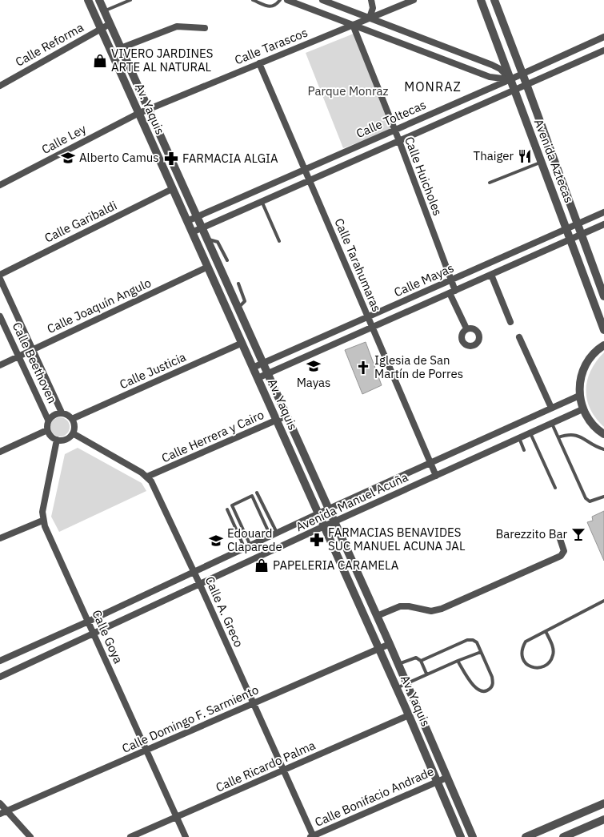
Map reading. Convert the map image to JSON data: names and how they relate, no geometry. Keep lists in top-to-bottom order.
{
  "streets": {
    "street": [
      "Calle Reforma",
      "Calle Tarascos",
      "Av. Yaquis",
      "Calle Toltecas",
      "Calle Ley",
      "Avenida Aztecas",
      "Calle Huicholes",
      "Calle Garibaldi",
      "Calle Tarahumaras",
      "Calle Mayas",
      "Calle Joaquín Angulo",
      "Calle Beethoven",
      "Calle Justicia",
      "Calle Herrera y Cairo",
      "Avenida Manuel Acuña",
      "Calle A. Greco",
      "Calle Goya",
      "Calle Domingo F. Sarmiento",
      "Calle Ricardo Palma",
      "Calle Bonifacio Andrade"
    ]
  },
  "crossings": [
    ["Calle Reforma", "Av. Yaquis"],
    ["Calle Tarascos", "Av. Yaquis"],
    ["Calle Tarascos", "Calle Ley"],
    ["Calle Tarascos", "Calle Huicholes"],
    ["Calle Tarascos", "Calle Tarahumaras"],
    ["Av. Yaquis", "Calle Toltecas"],
    ["Av. Yaquis", "Calle Ley"],
    ["Av. Yaquis", "Calle Garibaldi"],
    ["Av. Yaquis", "Calle Mayas"],
    ["Av. Yaquis", "Calle Joaquín Angulo"],
    ["Av. Yaquis", "Calle Justicia"],
    ["Av. Yaquis", "Calle Herrera y Cairo"],
    ["Av. Yaquis", "Avenida Manuel Acuña"],
    ["Av. Yaquis", "Calle Domingo F. Sarmiento"],
    ["Av. Yaquis", "Calle Ricardo Palma"],
    ["Av. Yaquis", "Calle Bonifacio Andrade"],
    ["Calle Toltecas", "Avenida Aztecas"],
    ["Calle Toltecas", "Calle Huicholes"],
    ["Calle Toltecas", "Calle Tarahumaras"],
    ["Avenida Aztecas", "Calle Mayas"],
    ["Calle Huicholes", "Calle Mayas"],
    ["Calle Tarahumaras", "Calle Mayas"],
    ["Calle Tarahumaras", "Avenida Manuel Acuña"],
    ["Calle Joaquín Angulo", "Calle Beethoven"],
    ["Calle Beethoven", "Calle Justicia"],
    ["Calle Beethoven", "Calle Goya"],
    ["Calle Justicia", "Calle Goya"],
    ["Calle Herrera y Cairo", "Calle A. Greco"],
    ["Avenida Manuel Acuña", "Calle A. Greco"],
    ["Avenida Manuel Acuña", "Calle Goya"],
    ["Calle A. Greco", "Calle Domingo F. Sarmiento"],
    ["Calle A. Greco", "Calle Ricardo Palma"],
    ["Calle A. Greco", "Calle Bonifacio Andrade"],
    ["Calle Goya", "Calle Domingo F. Sarmiento"],
    ["Calle Goya", "Calle Ricardo Palma"]
  ],
  "districts": ["MONRAZ"],
  "parks": ["Parque Monraz"],
  "places": {
    "shop": ["VIVERO JARDINES ARTE AL NATURAL", "PAPELERIA CARAMELA"],
    "restaurant": ["Thaiger"],
    "school or university": ["Alberto Camus", "Mayas", "Edouard Claparede"],
    "pharmacy": ["FARMACIA ALGIA", "FARMACIAS BENAVIDES SUC MANUEL ACUNA JAL"],
    "church": ["Iglesia de San Martín de Porres"],
    "bar": ["Barezzito Bar"]
  }
}
